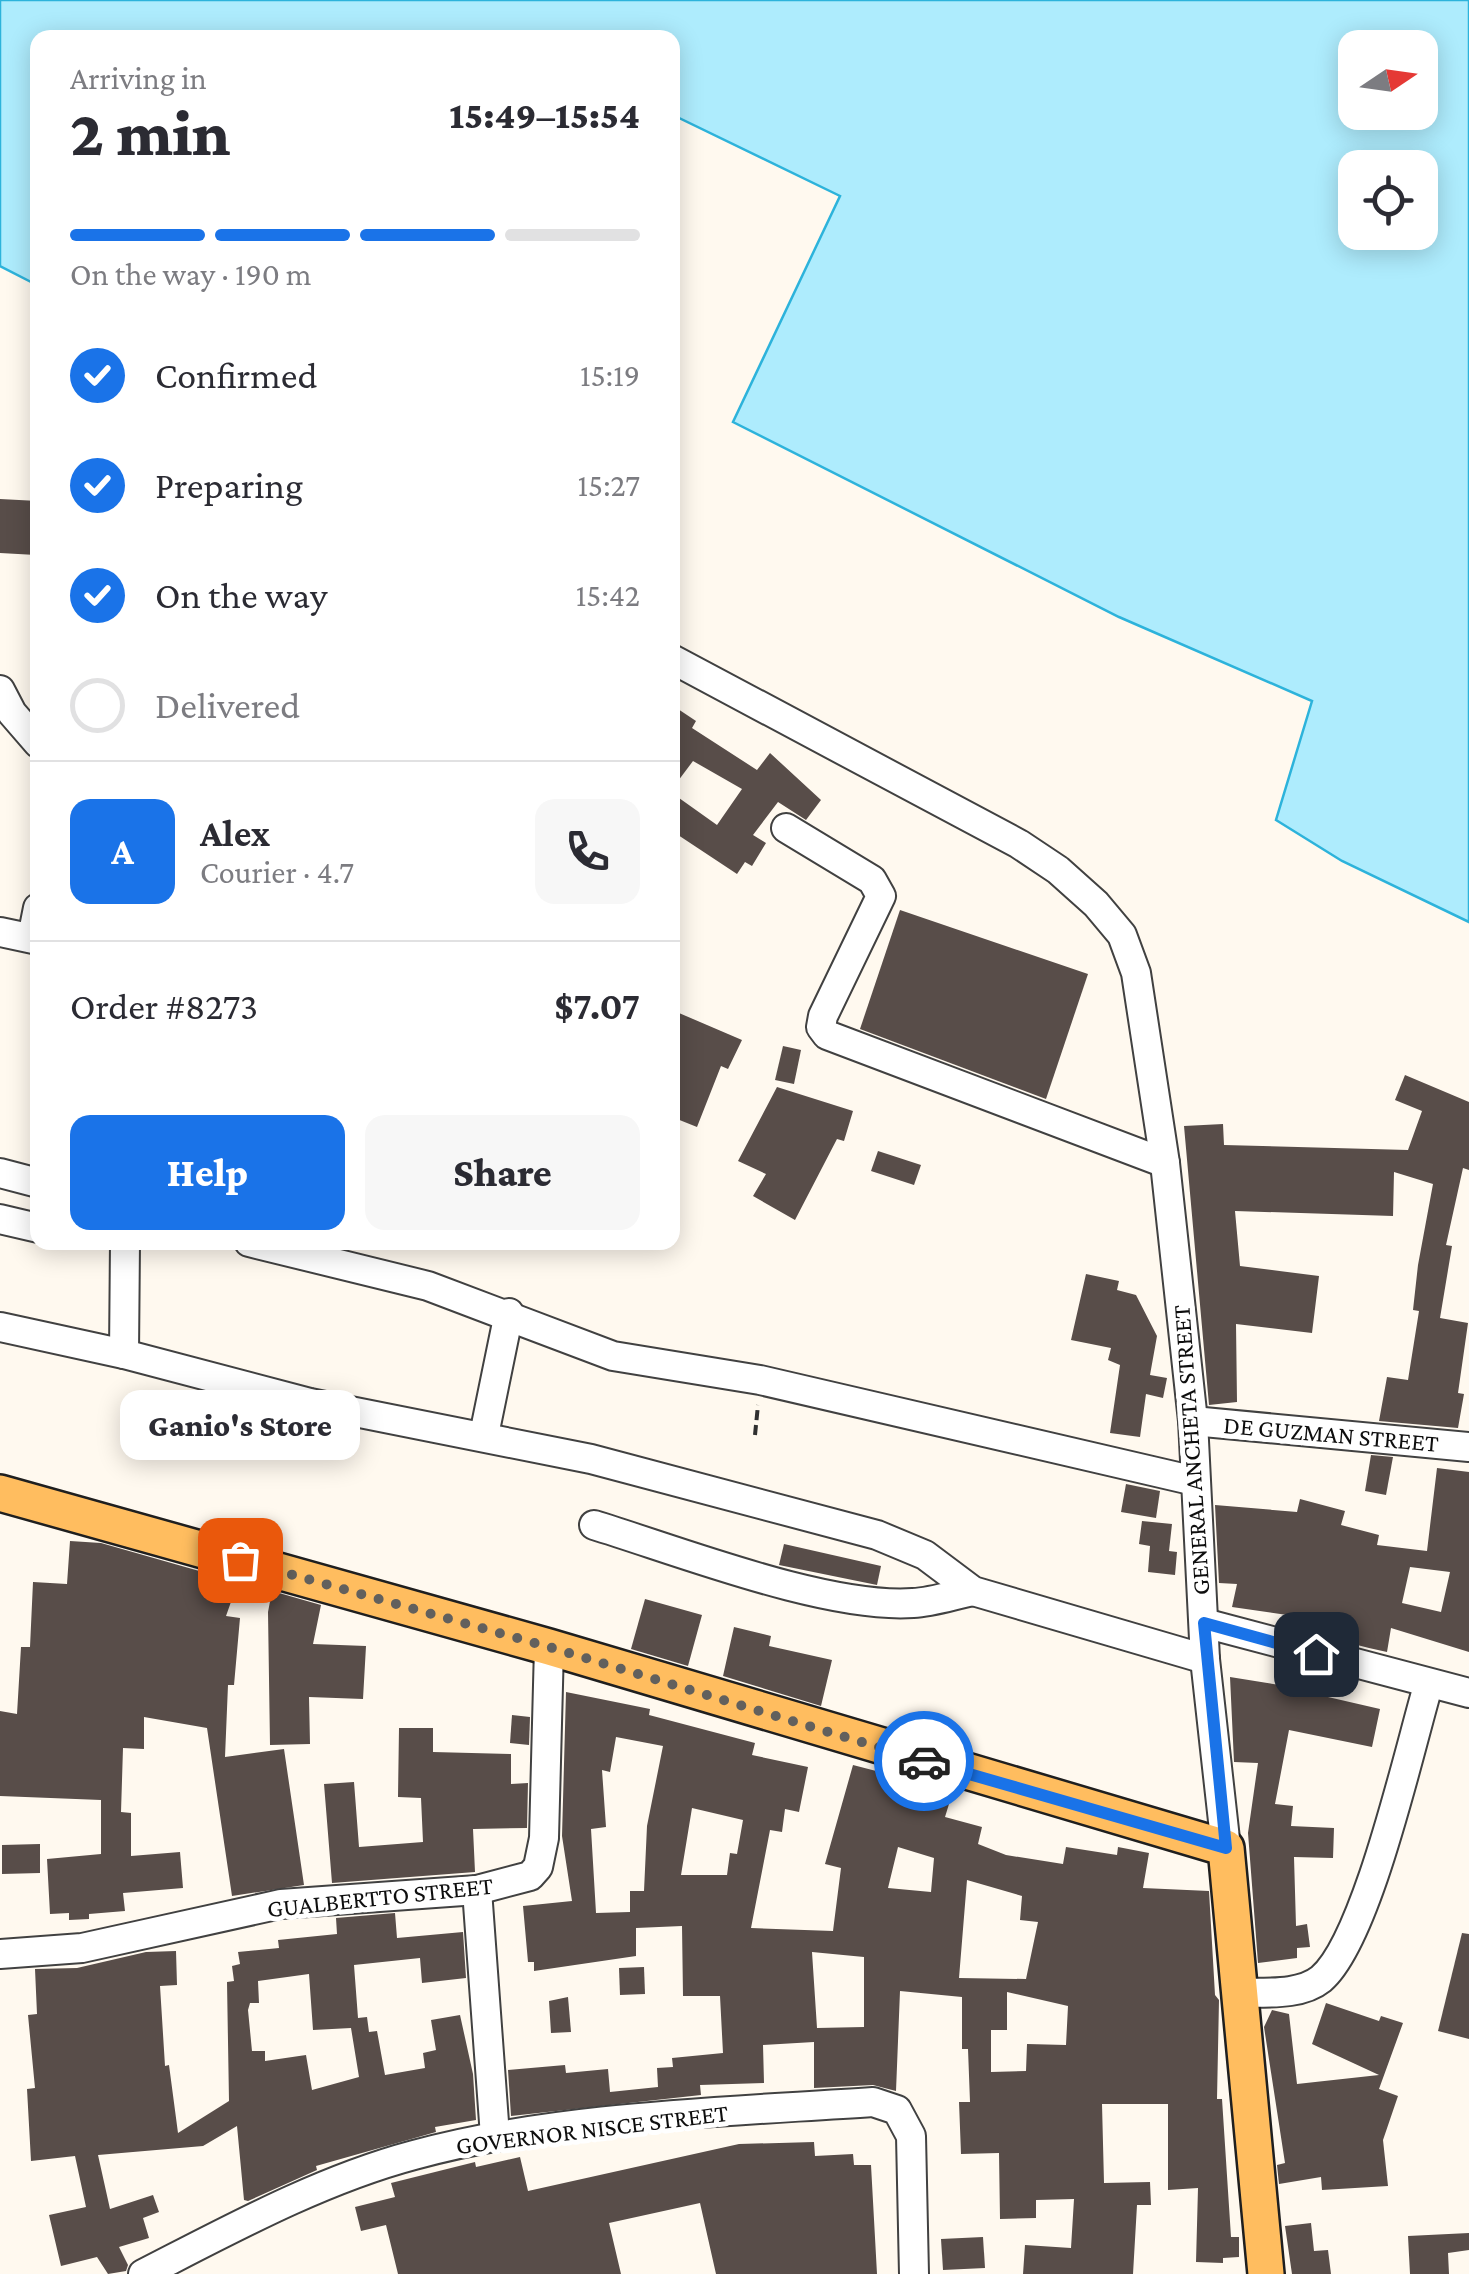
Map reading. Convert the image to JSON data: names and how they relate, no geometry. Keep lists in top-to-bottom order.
{
  "streets": {
    "main road": ["GENERAL ANCHETA STREET"],
    "street": ["DE GUZMAN STREET", "GUALBERTTO STREET", "GOVERNOR NISCE STREET"]
  },
  "crossings": [
    ["DE GUZMAN STREET", "GENERAL ANCHETA STREET"]
  ],
  "places": ["Ganio's Store"],
  "north": "right",
  "page": {
    "heading": ["2 min", "Arriving in", "15:49–15:54"],
    "panel": [
      "Alex",
      "Courier · 4.7",
      "Order #8273",
      "$7.07"
    ],
    "bar": "On the way · 190 m",
    "list": [
      ["Confirmed", "15:19"],
      ["Preparing", "15:27"],
      ["On the way", "15:42"],
      "Delivered"
    ],
    "round": "A",
    "buttons": ["Help", "Share"],
    "bubble": "Ganio's Store"
  }
}
